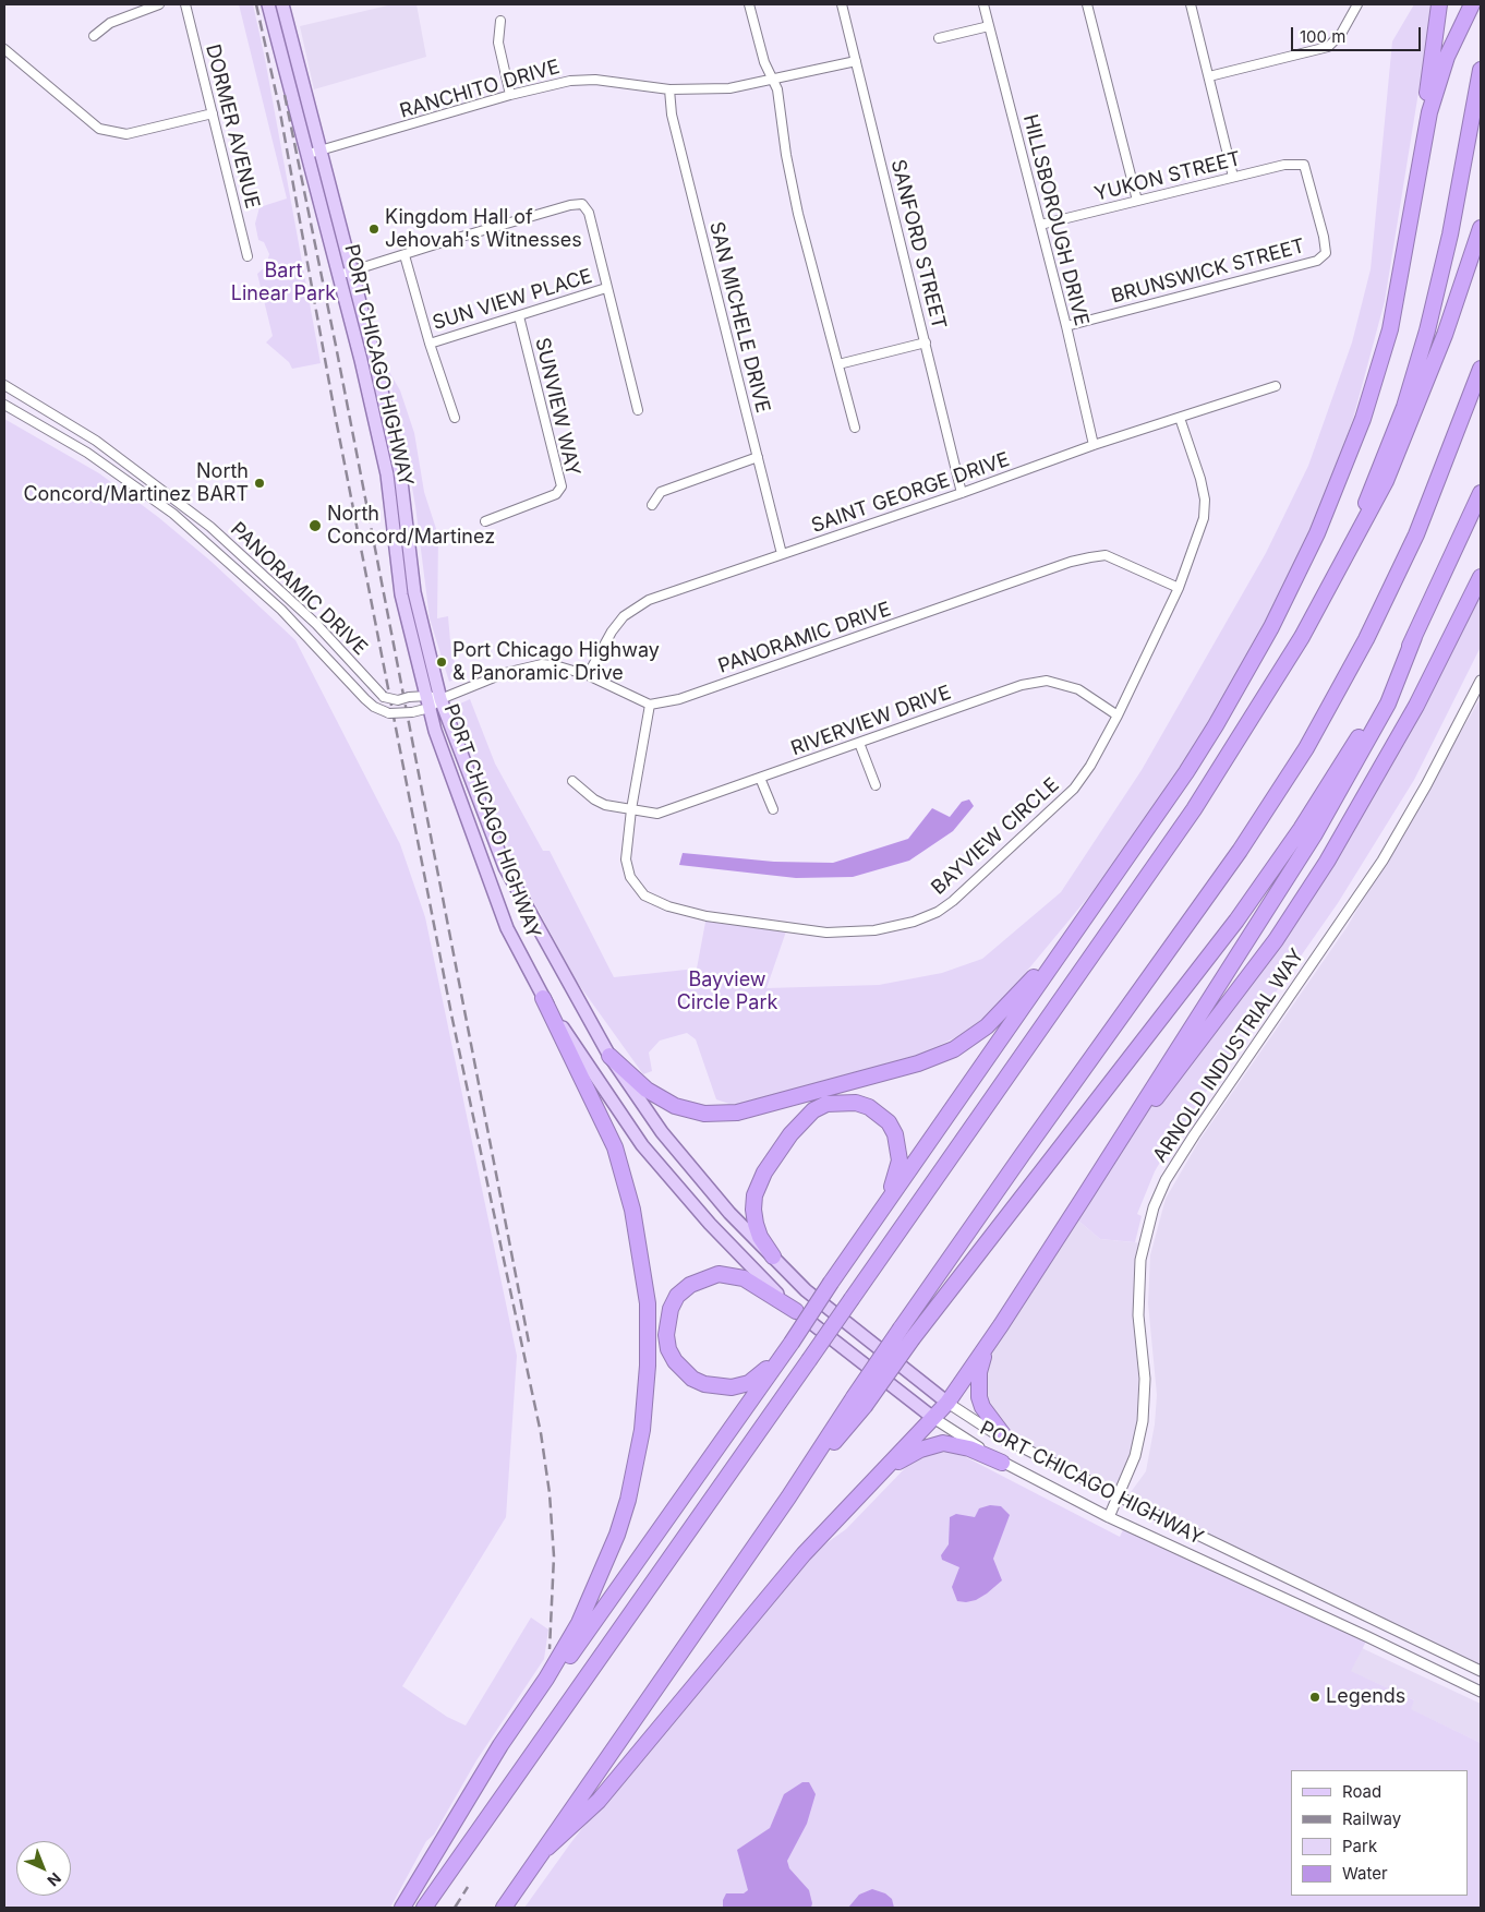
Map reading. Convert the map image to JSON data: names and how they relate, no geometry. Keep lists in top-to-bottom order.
{
  "streets": {
    "main road": ["PORT CHICAGO HIGHWAY"],
    "street": [
      "RANCHITO DRIVE",
      "DORMER AVENUE",
      "YUKON STREET",
      "HILLSBOROUGH DRIVE",
      "SANFORD STREET",
      "BRUNSWICK STREET",
      "SUN VIEW PLACE",
      "SAN MICHELE DRIVE",
      "SUNVIEW WAY",
      "SAINT GEORGE DRIVE",
      "PANORAMIC DRIVE",
      "RIVERVIEW DRIVE",
      "BAYVIEW CIRCLE",
      "ARNOLD INDUSTRIAL WAY"
    ]
  },
  "crossings": [
    ["RANCHITO DRIVE", "SANFORD STREET"],
    ["RANCHITO DRIVE", "SAN MICHELE DRIVE"],
    ["RANCHITO DRIVE", "PORT CHICAGO HIGHWAY"],
    ["YUKON STREET", "HILLSBOROUGH DRIVE"],
    ["YUKON STREET", "BRUNSWICK STREET"],
    ["HILLSBOROUGH DRIVE", "BRUNSWICK STREET"],
    ["HILLSBOROUGH DRIVE", "SAINT GEORGE DRIVE"],
    ["SANFORD STREET", "SAINT GEORGE DRIVE"],
    ["SUN VIEW PLACE", "SUNVIEW WAY"],
    ["SAN MICHELE DRIVE", "SAINT GEORGE DRIVE"],
    ["PORT CHICAGO HIGHWAY", "PANORAMIC DRIVE"],
    ["PORT CHICAGO HIGHWAY", "ARNOLD INDUSTRIAL WAY"],
    ["SAINT GEORGE DRIVE", "BAYVIEW CIRCLE"],
    ["PANORAMIC DRIVE", "BAYVIEW CIRCLE"],
    ["RIVERVIEW DRIVE", "BAYVIEW CIRCLE"]
  ],
  "parks": ["Bart Linear Park", "Bayview Circle Park"],
  "places": [
    "Kingdom Hall of Jehovah's Witnesses",
    "North Concord/Martinez BART",
    "North Concord/Martinez",
    "Port Chicago Highway & Panoramic Drive",
    "Legends"
  ],
  "legend": [
    "Road",
    "Railway",
    "Park",
    "Water"
  ],
  "scale_bar": "100 m",
  "north": "bottom right"
}
